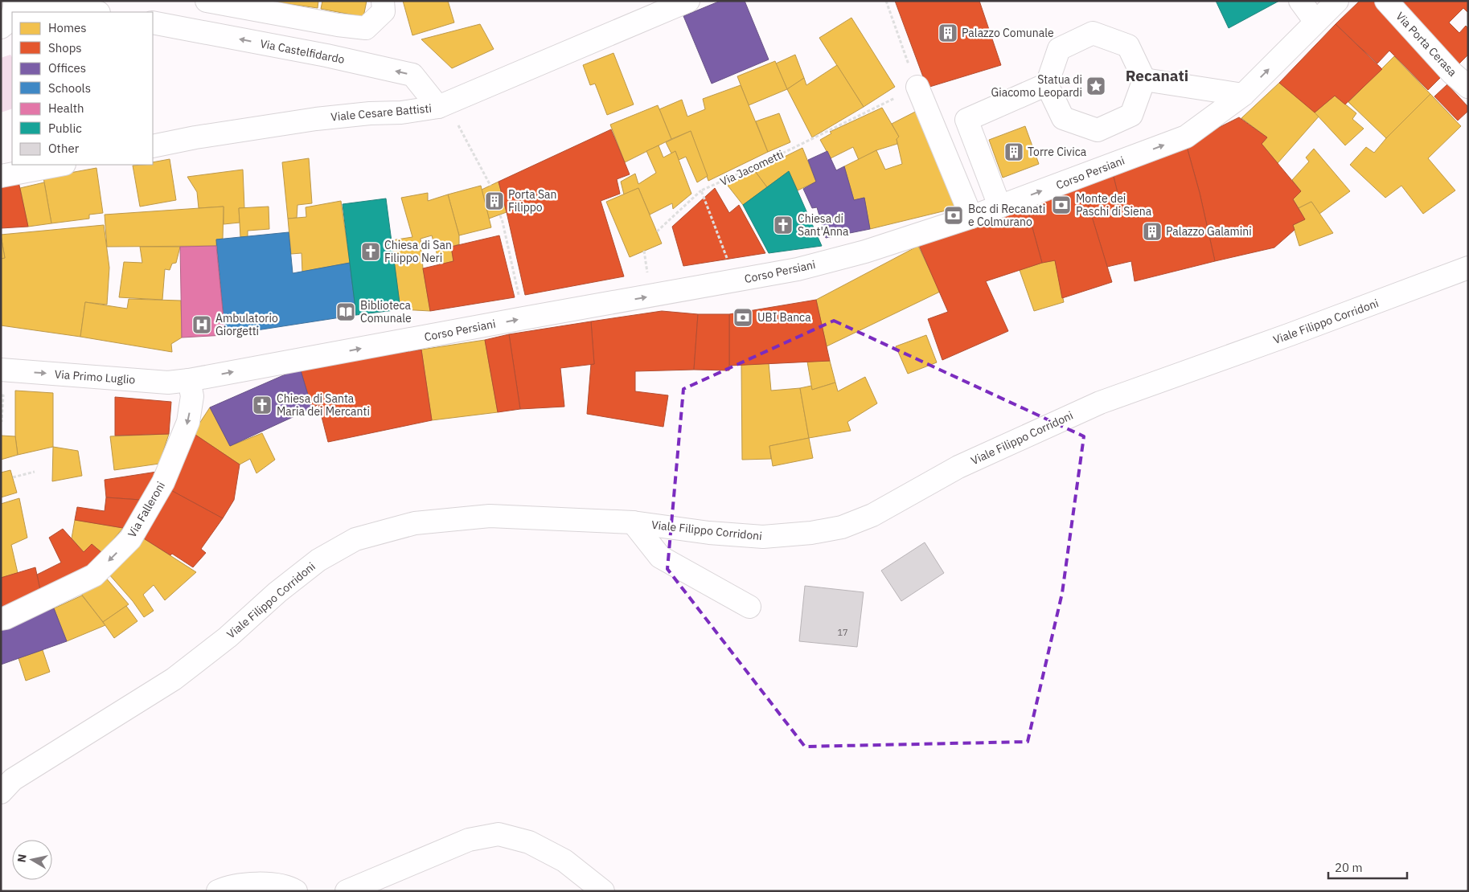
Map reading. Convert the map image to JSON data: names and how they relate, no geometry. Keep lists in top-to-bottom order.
{
  "streets": {
    "street": [
      "Via Porta Cerasa",
      "Via Castelfidardo",
      "Viale Cesare Battisti",
      "Corso Persiani",
      "Viale Filippo Corridoni",
      "Via Primo Luglio",
      "Via Falleroni"
    ],
    "path": ["Via Jacometti"]
  },
  "crossings": [
    ["Via Castelfidardo", "Viale Cesare Battisti"],
    ["Corso Persiani", "Via Primo Luglio"],
    ["Corso Persiani", "Via Falleroni"],
    ["Via Primo Luglio", "Via Falleroni"]
  ],
  "one_way": [
    "Via Castelfidardo",
    "Corso Persiani",
    "Via Primo Luglio",
    "Via Falleroni"
  ],
  "districts": ["Recanati"],
  "places": {
    "building": [
      "Palazzo Comunale",
      "Torre Civica",
      "Porta San Filippo",
      "Palazzo Galamini"
    ],
    "place": ["Statua di Giacomo Leopardi"],
    "bank": ["Monte dei Paschi di Siena", "Bcc di Recanati e Colmurano", "UBI Banca"],
    "church": ["Chiesa di Sant'Anna", "Chiesa di San Filippo Neri", "Chiesa di Santa Maria dei Mercanti"],
    "library": ["Biblioteca Comunale"],
    "hospital": ["Ambulatorio Giorgetti"]
  },
  "house_numbers": ["17"],
  "legend": [
    "Homes",
    "Shops",
    "Offices",
    "Schools",
    "Health",
    "Public",
    "Other"
  ],
  "scale_bar": "20 m",
  "north": "left"
}
